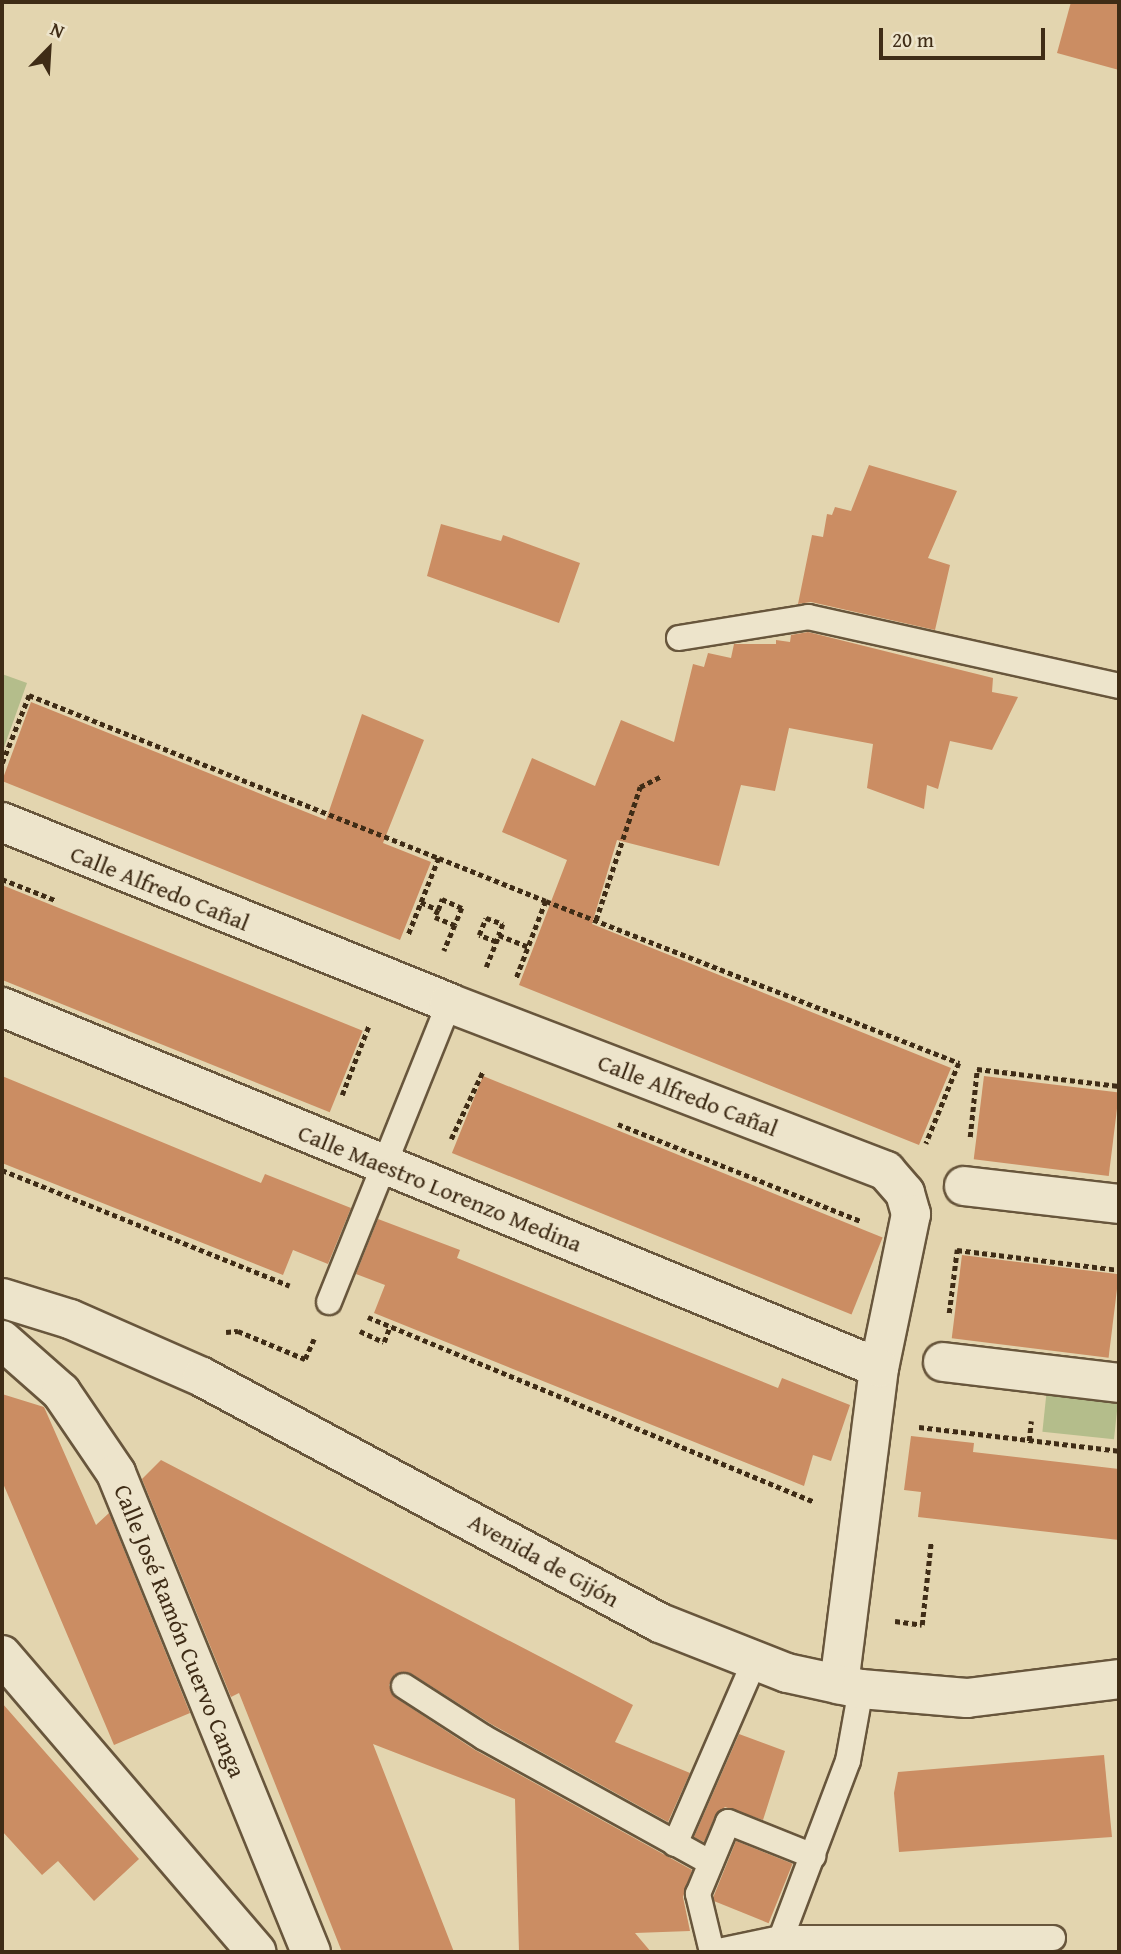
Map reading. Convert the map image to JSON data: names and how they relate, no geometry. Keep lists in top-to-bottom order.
{
  "streets": {
    "street": [
      "Calle Alfredo Cañal",
      "Calle Maestro Lorenzo Medina",
      "Avenida de Gijón",
      "Calle José Ramón Cuervo Canga"
    ]
  },
  "scale_bar": "20 m",
  "north": "top right"
}
